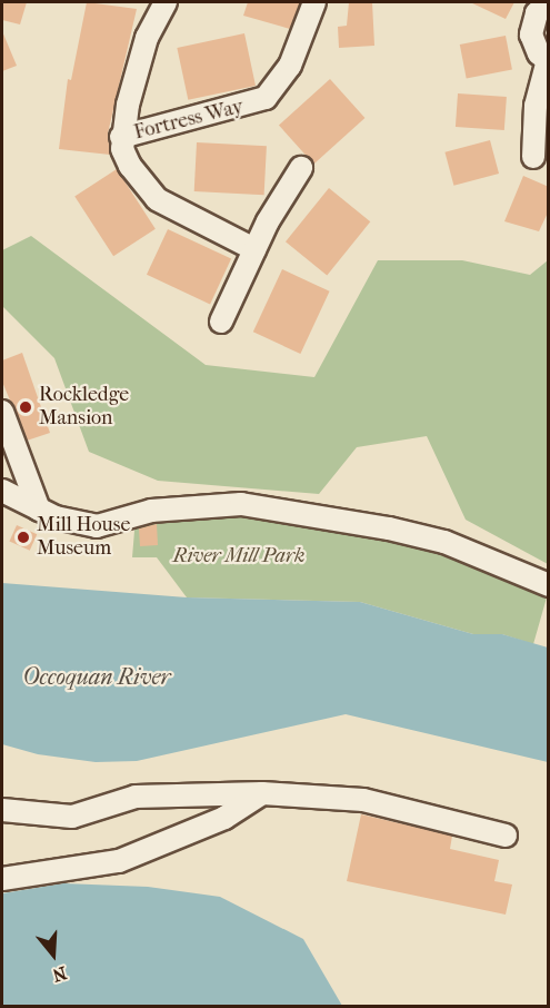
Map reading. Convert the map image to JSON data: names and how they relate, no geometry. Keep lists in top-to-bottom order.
{
  "streets": {
    "street": ["Fortress Way"]
  },
  "water": ["Occoquan River"],
  "parks": ["River Mill Park"],
  "places": ["Rockledge Mansion", "Mill House Museum"],
  "north": "bottom"
}
